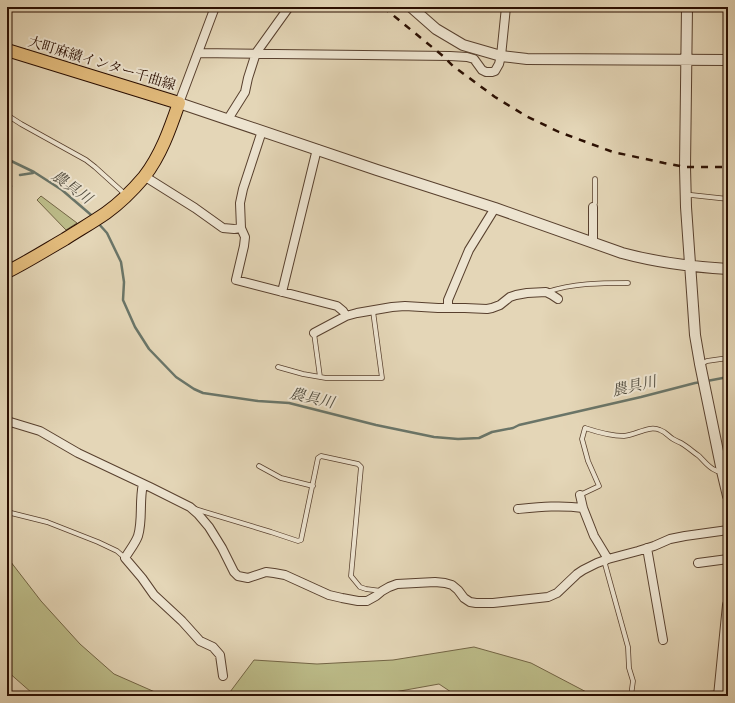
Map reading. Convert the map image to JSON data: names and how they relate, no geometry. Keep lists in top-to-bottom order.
{
  "streets": {
    "main road": ["大町麻績インター千曲線"]
  },
  "water": ["農具川"]
}
